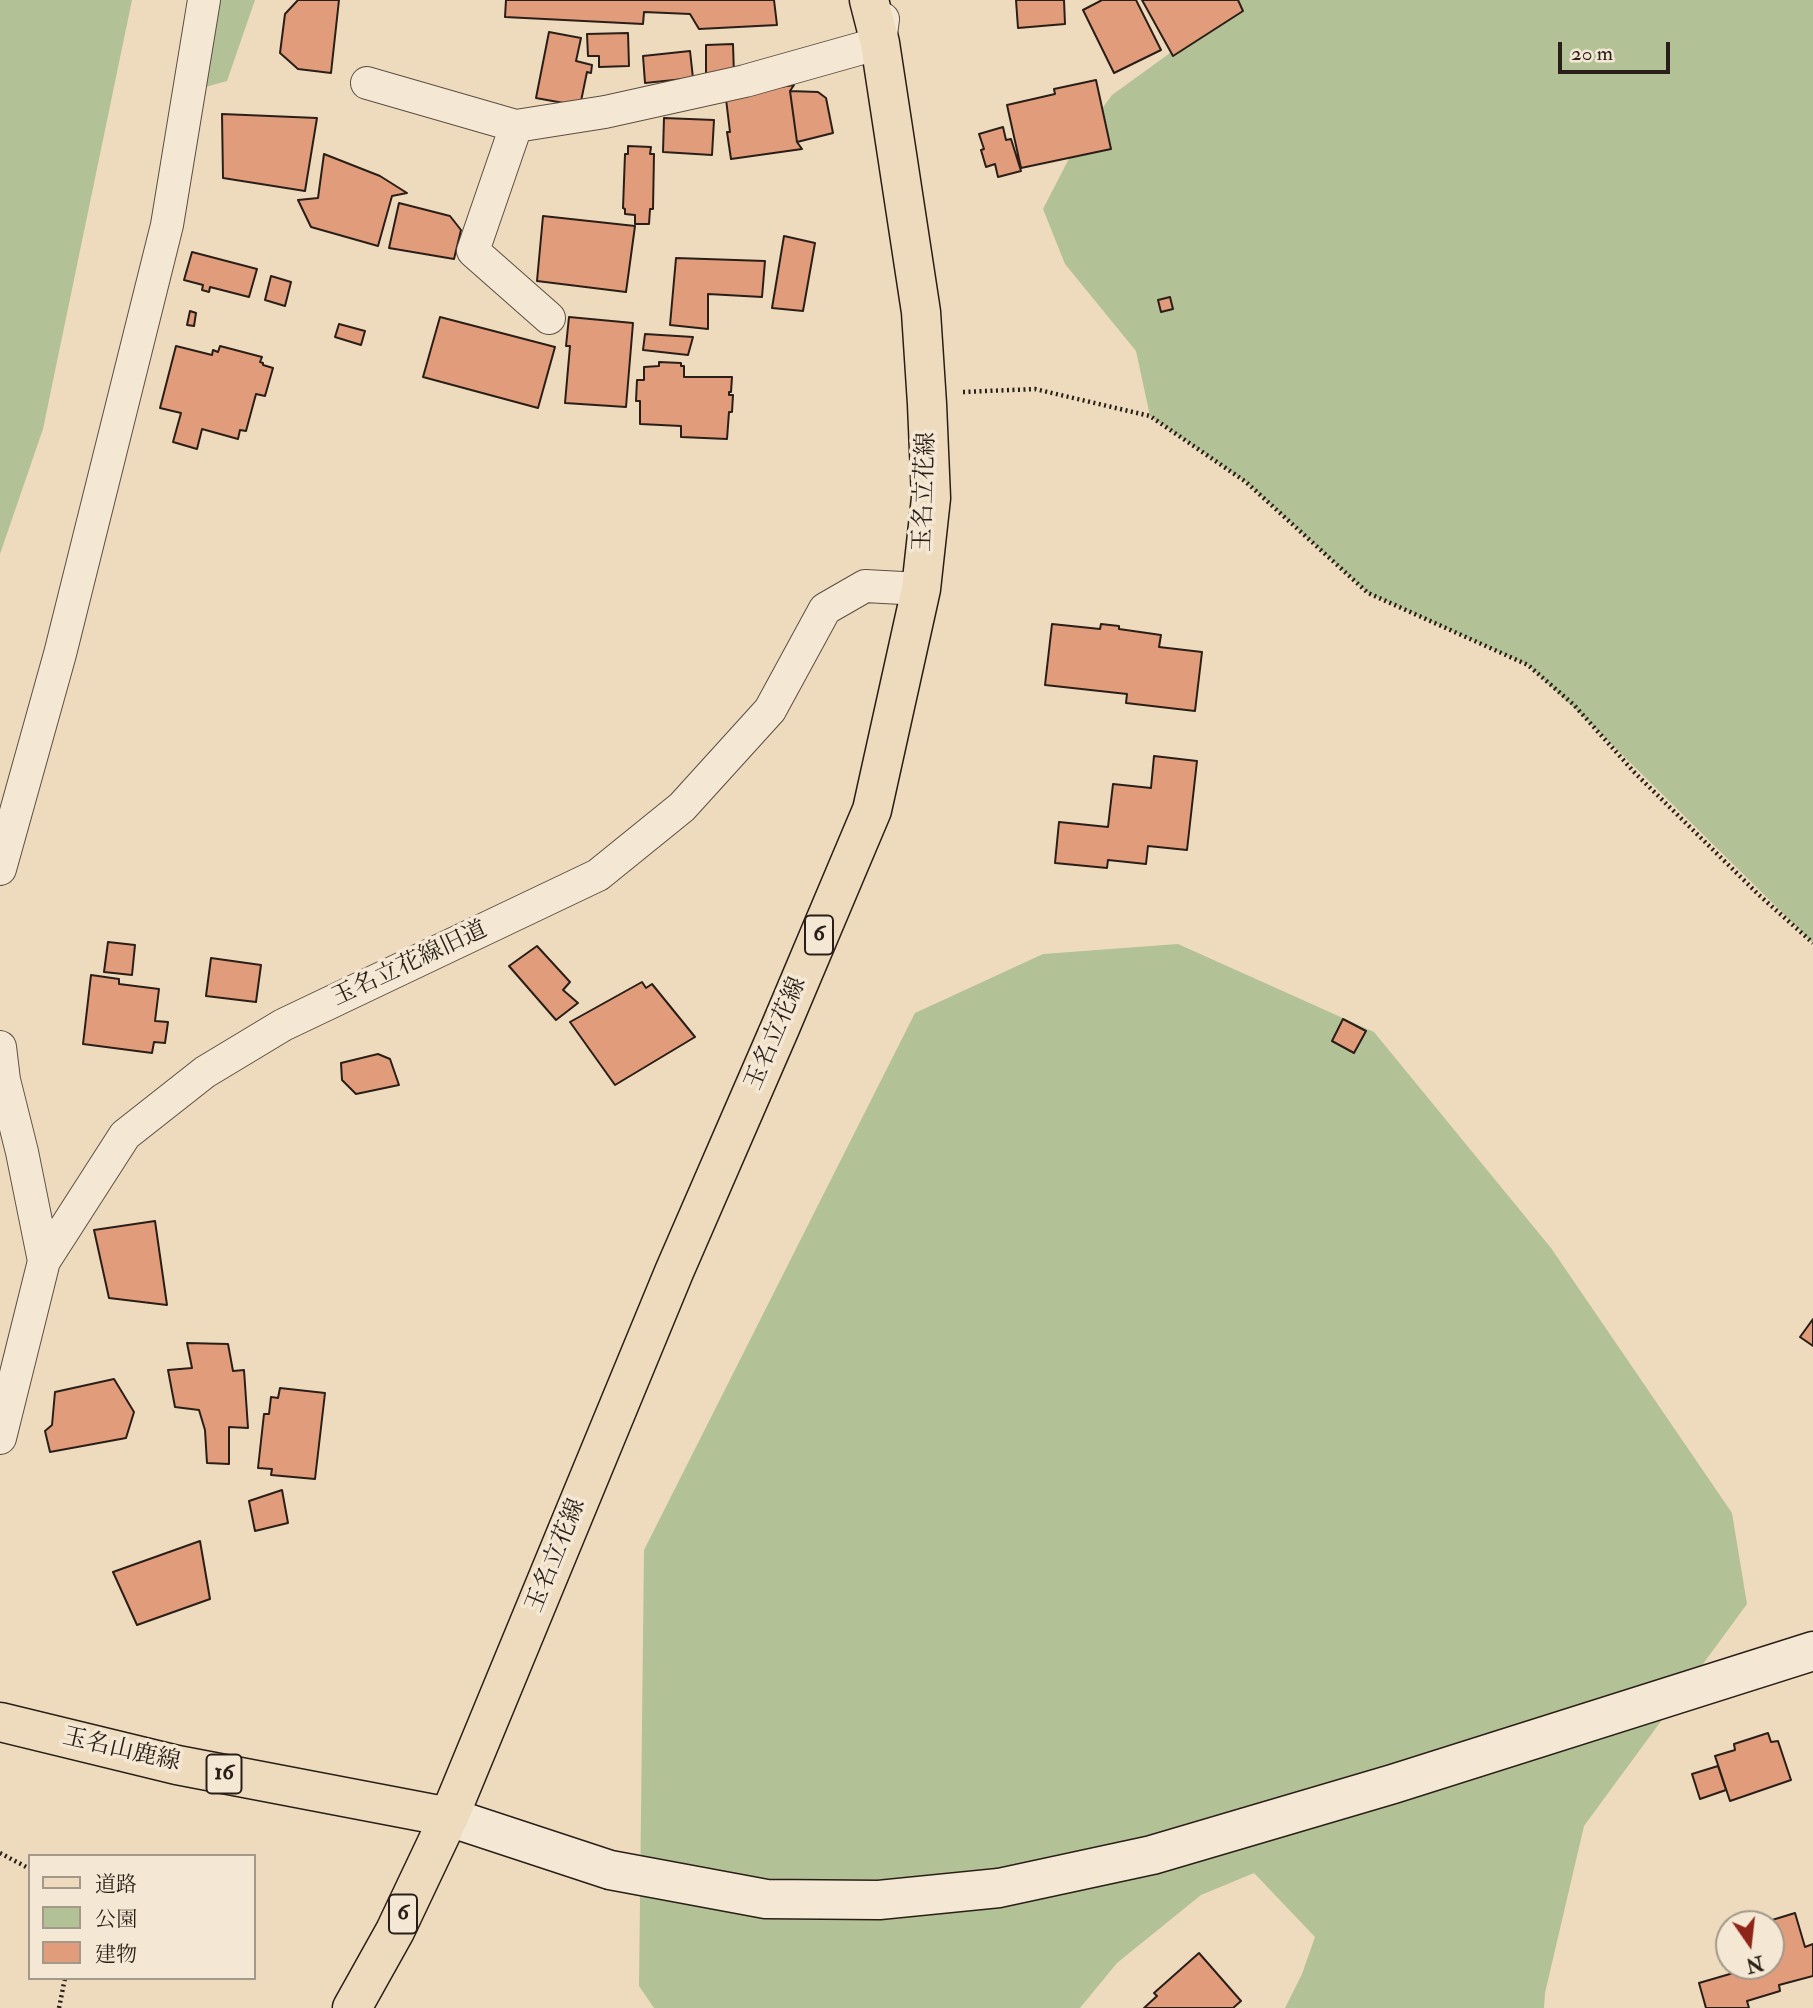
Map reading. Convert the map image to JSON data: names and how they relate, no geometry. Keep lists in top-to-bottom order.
{
  "streets": {
    "main road": [
      "玉名立花線",
      "6",
      "玉名山鹿線",
      "16"
    ],
    "street": ["玉名立花線旧道"]
  },
  "crossings": [
    ["玉名立花線", "6"],
    ["玉名立花線", "玉名立花線旧道"],
    ["玉名立花線", "玉名山鹿線"]
  ],
  "legend": ["道路", "公園", "建物"],
  "scale_bar": "20 m",
  "north": "bottom"
}
